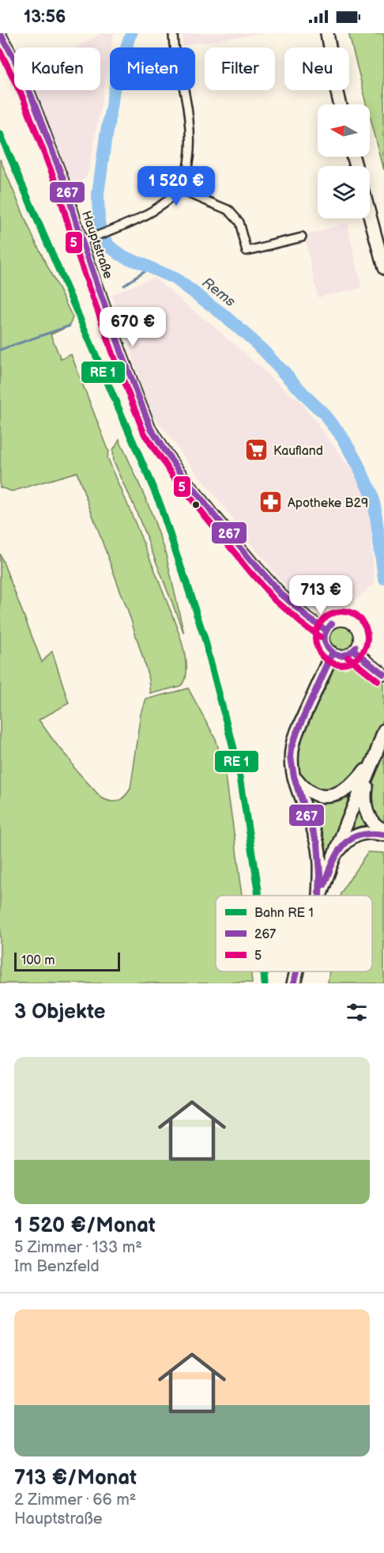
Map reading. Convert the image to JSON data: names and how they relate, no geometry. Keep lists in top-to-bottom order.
{
  "streets": {
    "street": ["Hauptstraße"]
  },
  "water": ["Rems"],
  "places": {
    "supermarket": ["Kaufland"],
    "pharmacy": ["Apotheke B29"]
  },
  "lines": ["transit line 267", "transit line 5"],
  "legend": ["Bahn RE 1", "267", "5"],
  "scale_bar": "100 m",
  "north": "left",
  "page": {
    "status": "13:56",
    "chip": [
      "Kaufen",
      "Mieten",
      "Filter",
      "Neu"
    ],
    "price": ["1 520 €", "670 €", "713 €"],
    "scale": "100 m",
    "heading": "3 Objekte",
    "list": [
      {
        "name": "1 520 €/Monat",
        "note": "5 Zimmer · 133 m² · Im Benzfeld"
      },
      {
        "name": "713 €/Monat",
        "note": "2 Zimmer · 66 m² · Hauptstraße"
      }
    ]
  }
}
